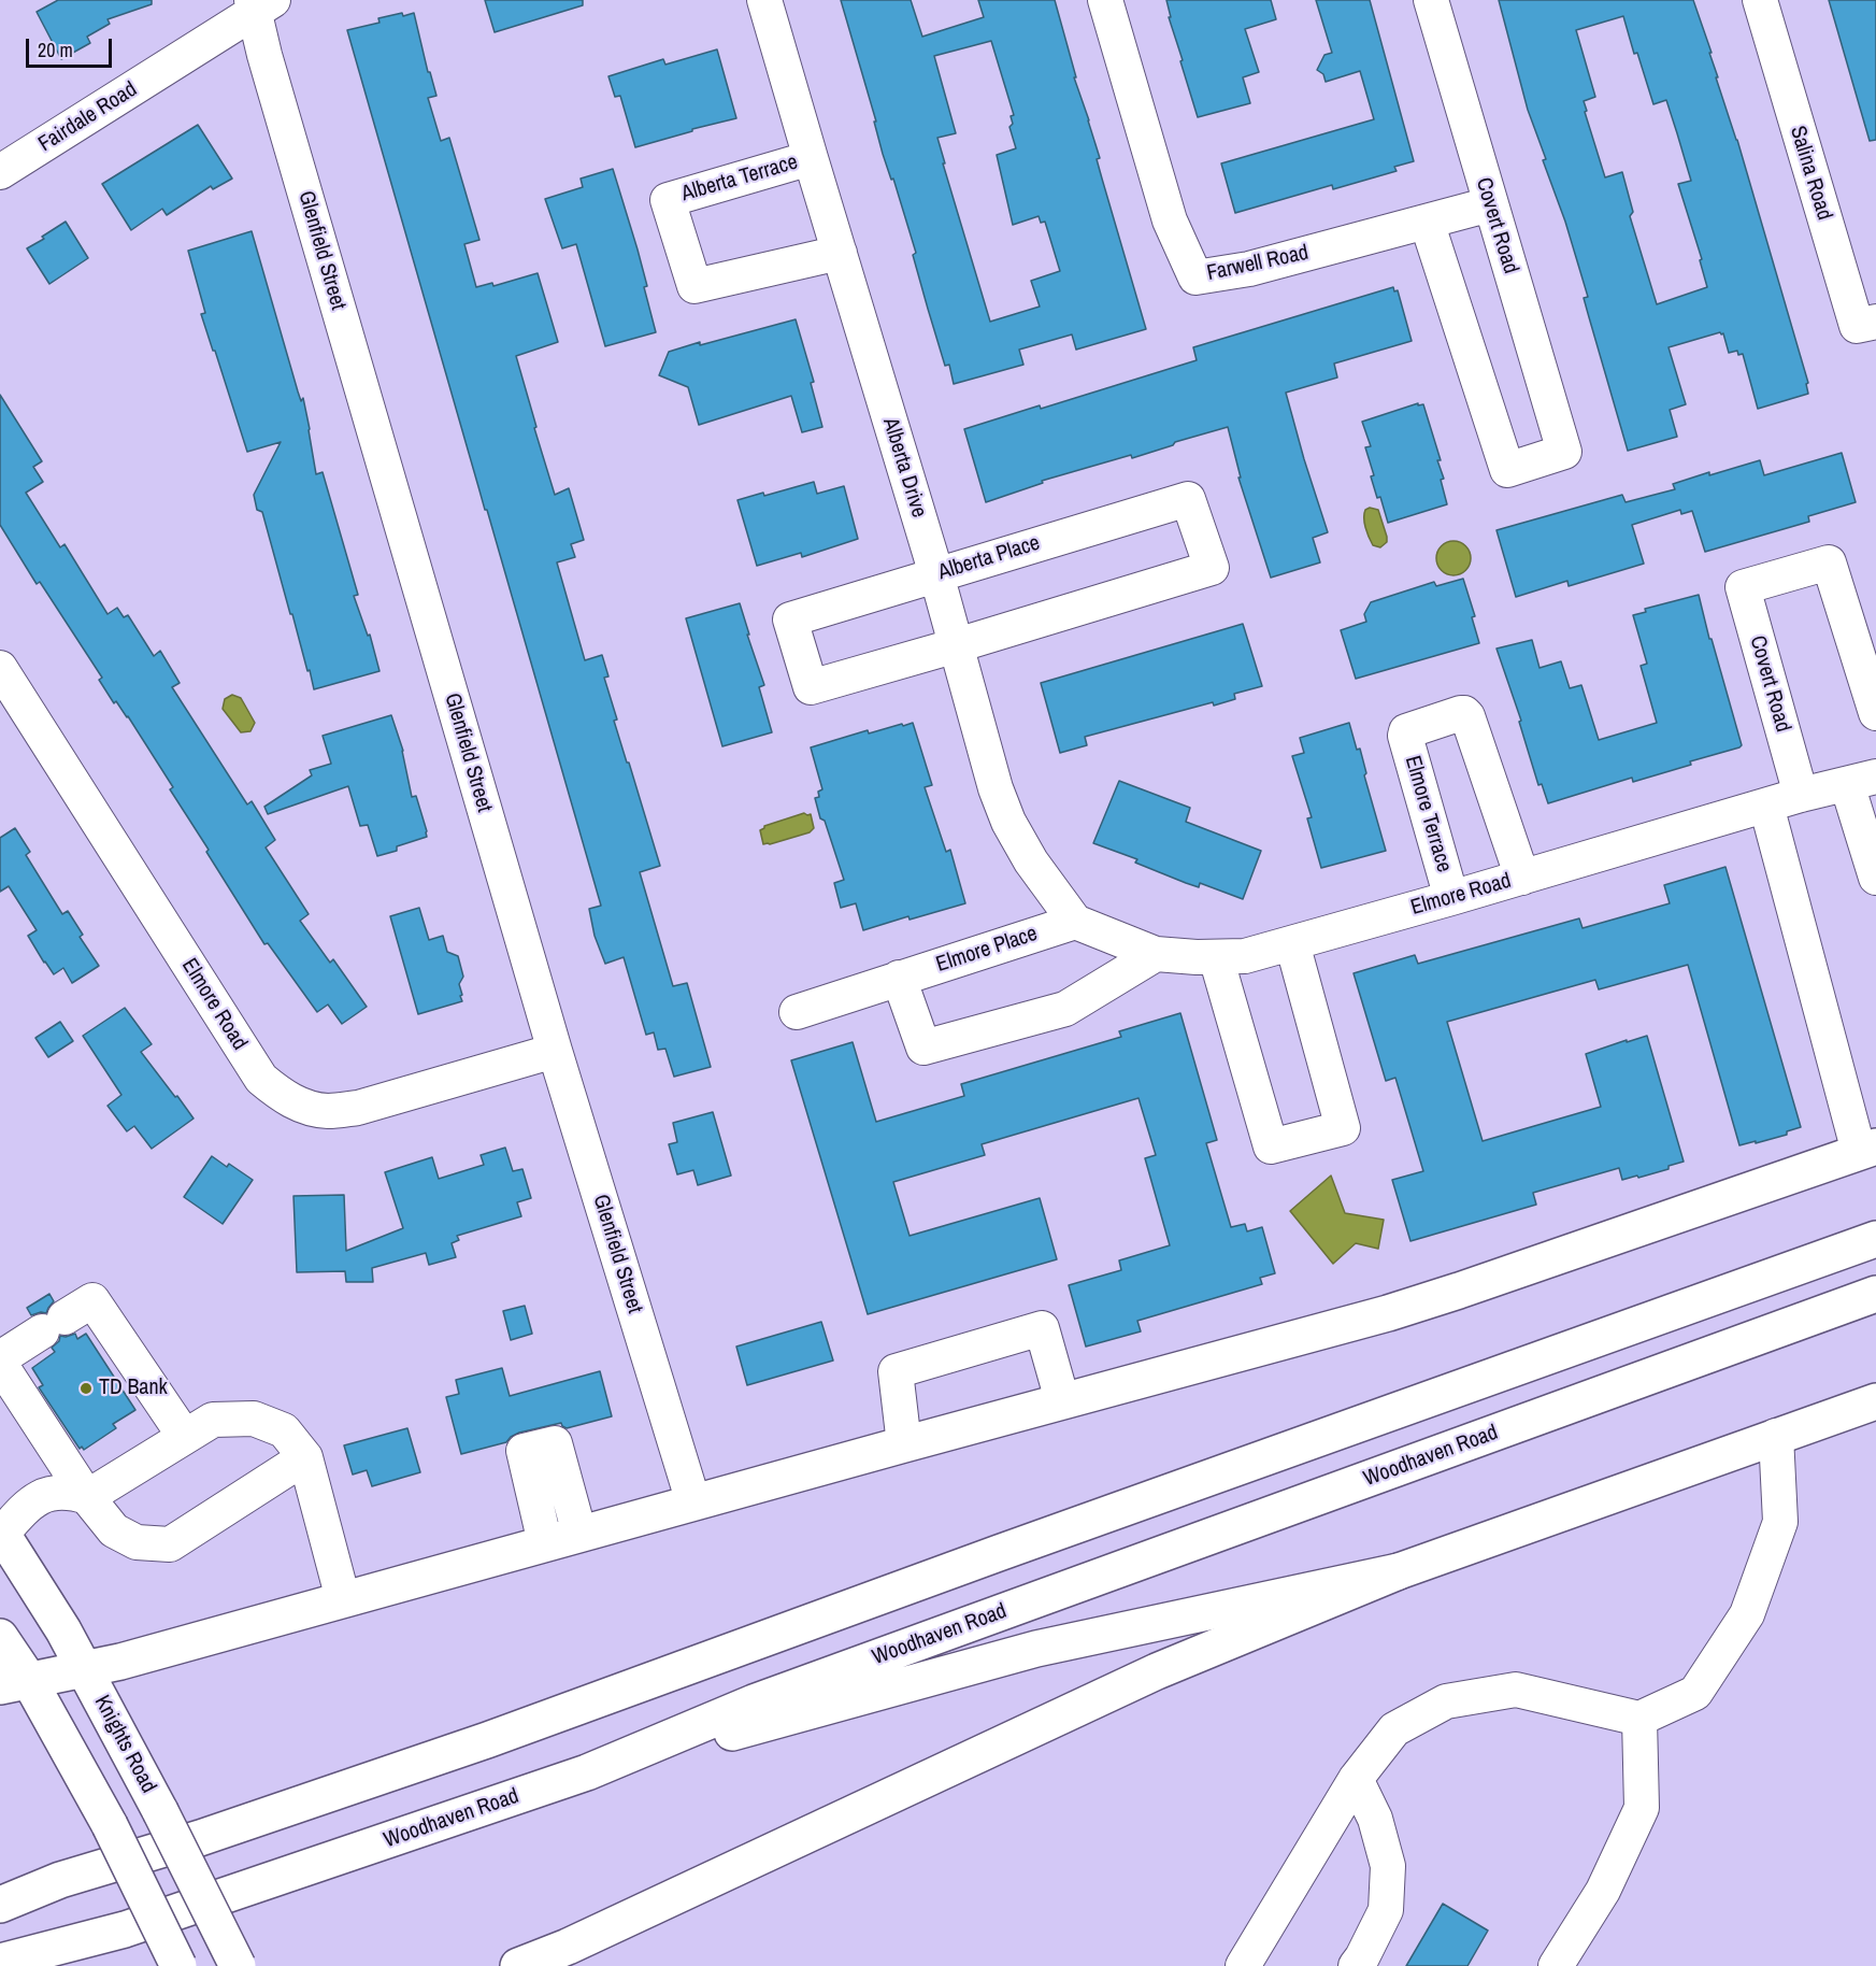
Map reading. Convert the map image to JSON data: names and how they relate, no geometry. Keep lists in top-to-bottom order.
{
  "streets": {
    "main road": ["Woodhaven Road", "Knights Road"],
    "street": [
      "Fairdale Road",
      "Salina Road",
      "Alberta Terrace",
      "Covert Road",
      "Glenfield Street",
      "Farwell Road",
      "Alberta Drive",
      "Alberta Place",
      "Elmore Terrace",
      "Elmore Road",
      "Elmore Place"
    ]
  },
  "crossings": [
    ["Fairdale Road", "Glenfield Street"],
    ["Alberta Terrace", "Alberta Drive"],
    ["Covert Road", "Farwell Road"],
    ["Covert Road", "Elmore Road"],
    ["Glenfield Street", "Elmore Road"],
    ["Alberta Drive", "Alberta Place"],
    ["Alberta Drive", "Elmore Road"],
    ["Alberta Drive", "Elmore Place"],
    ["Elmore Terrace", "Elmore Road"],
    ["Elmore Road", "Elmore Place"]
  ],
  "places": ["TD Bank"],
  "scale_bar": "20 m"
}
